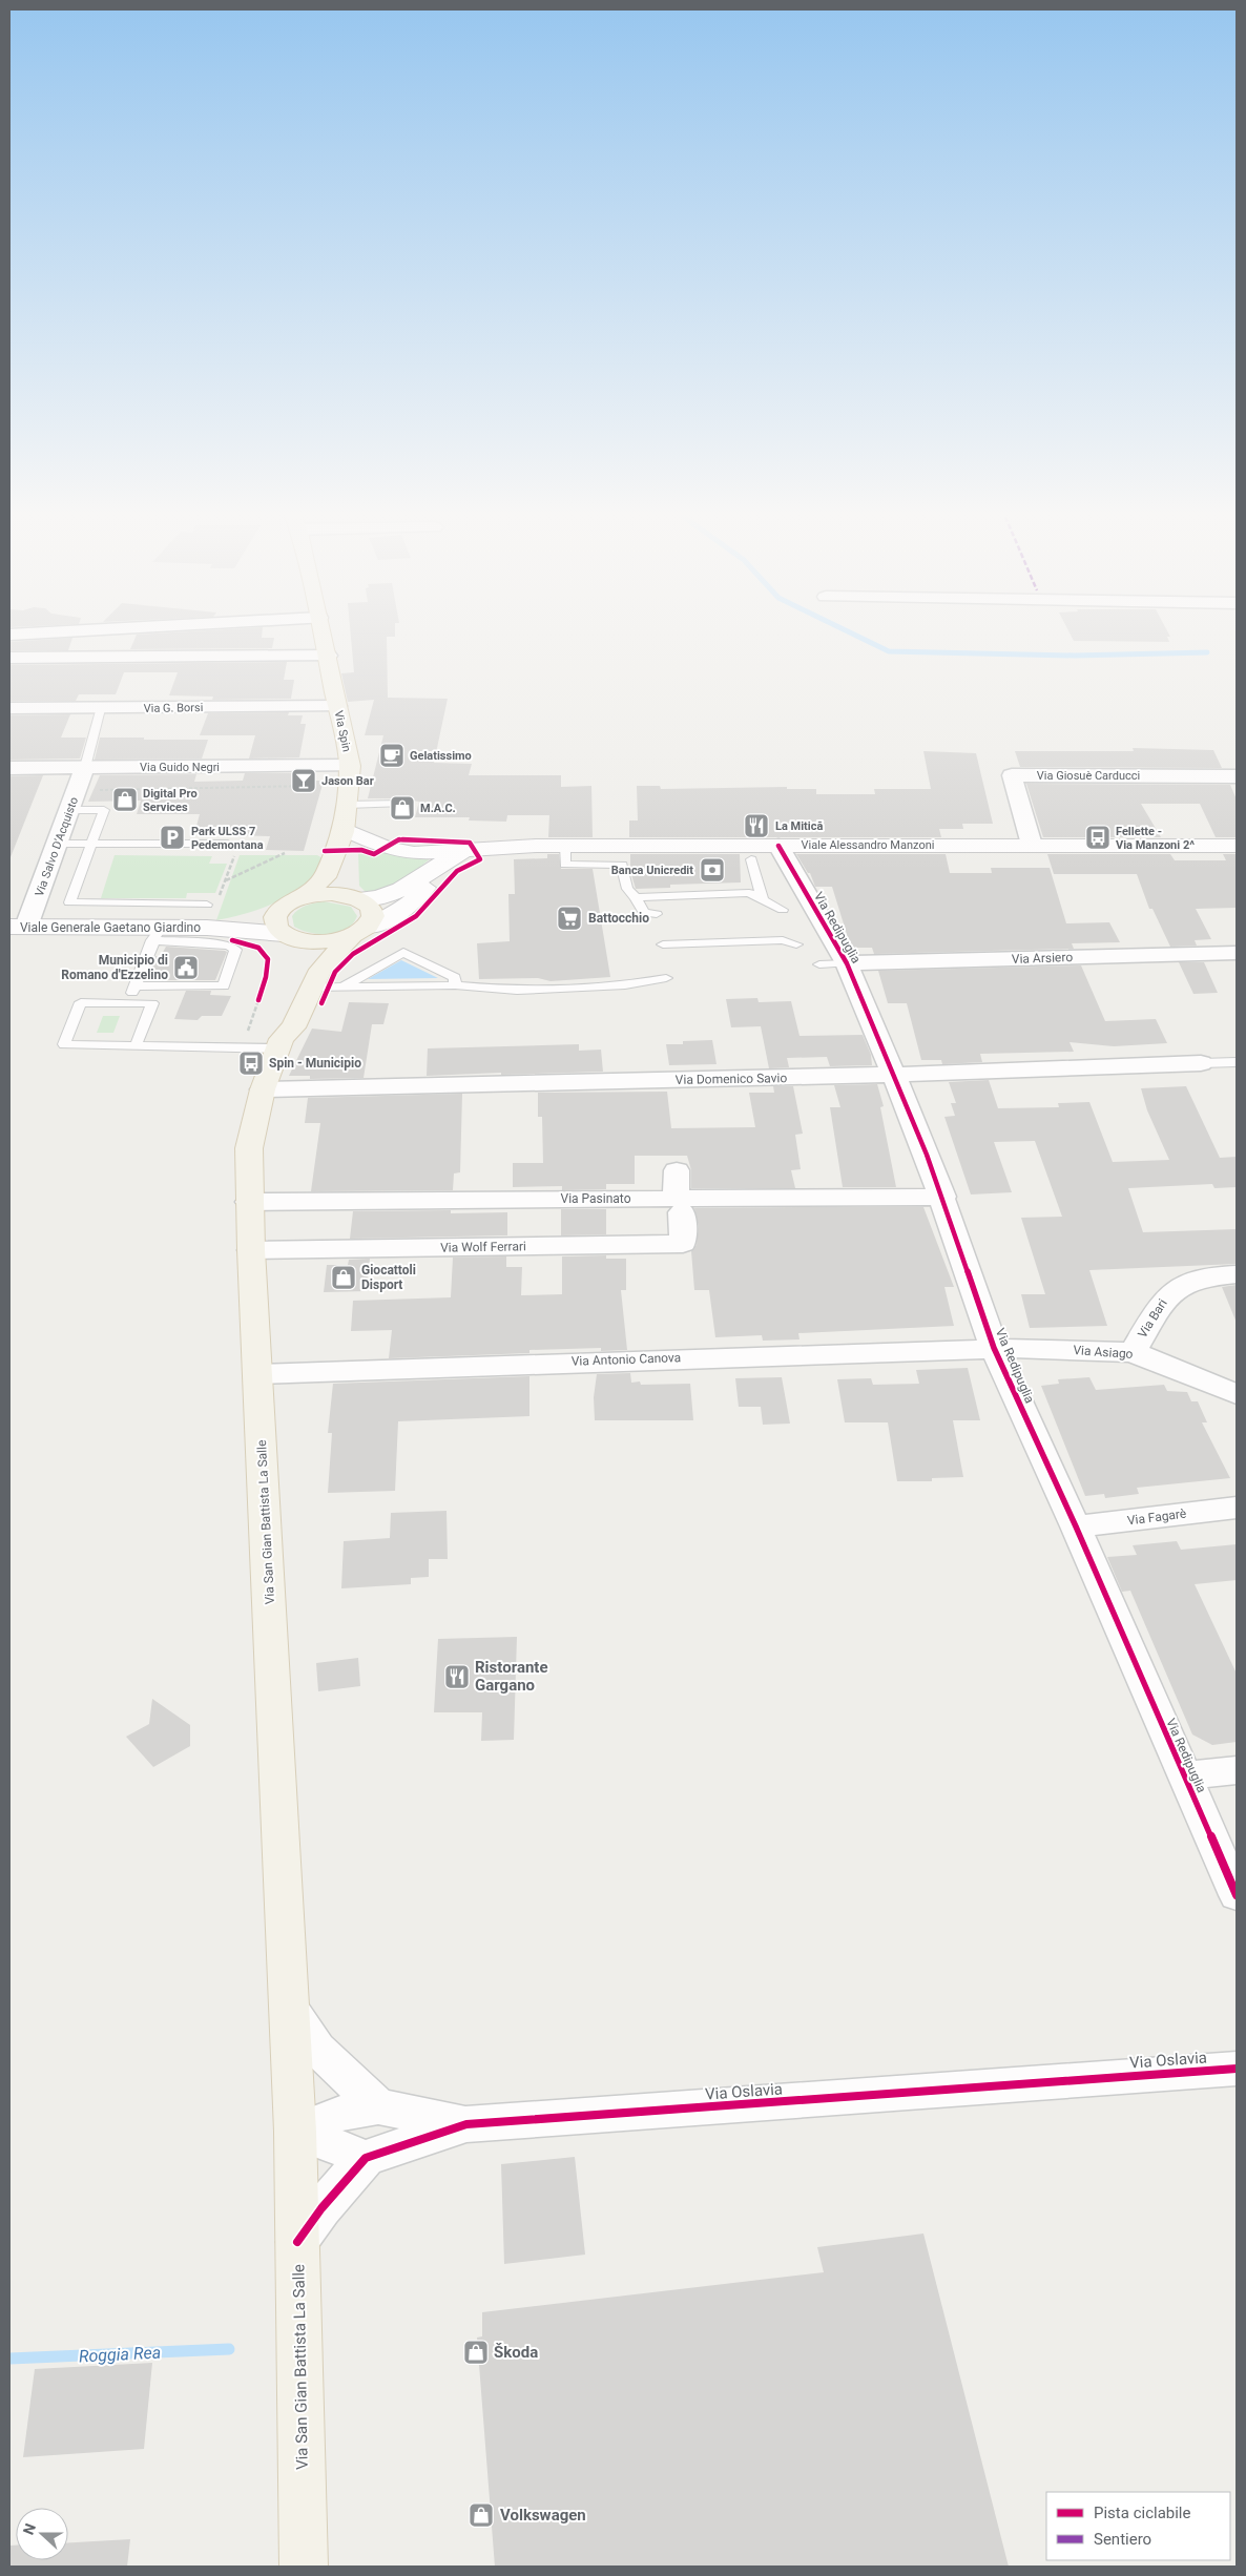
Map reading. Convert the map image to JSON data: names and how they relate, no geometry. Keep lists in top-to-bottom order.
{
  "streets": {
    "main road": [
      "Via Spin",
      "Viale Alessandro Manzoni",
      "Viale Generale Gaetano Giardino",
      "Via San Gian Battista La Salle"
    ],
    "street": [
      "Via G. Borsi",
      "Via Guido Negri",
      "Via Giosuè Carducci",
      "Via Salvo D'Acquisto",
      "Via Redipuglia",
      "Via Arsiero",
      "Via Domenico Savio",
      "Via Pasinato",
      "Via Wolf Ferrari",
      "Via Bari",
      "Via Asiago",
      "Via Antonio Canova",
      "Via Fagarè",
      "Via Oslavia"
    ]
  },
  "crossings": [
    ["Via G. Borsi", "Via Spin"],
    ["Via Spin", "Via Guido Negri"],
    ["Via Spin", "Viale Alessandro Manzoni"],
    ["Via Spin", "Viale Generale Gaetano Giardino"],
    ["Via Guido Negri", "Via Salvo D'Acquisto"],
    ["Via Giosuè Carducci", "Viale Alessandro Manzoni"],
    ["Viale Alessandro Manzoni", "Via Redipuglia"],
    ["Via Salvo D'Acquisto", "Viale Generale Gaetano Giardino"],
    ["Viale Generale Gaetano Giardino", "Via San Gian Battista La Salle"],
    ["Via Redipuglia", "Via Arsiero"],
    ["Via Redipuglia", "Via Domenico Savio"],
    ["Via Redipuglia", "Via Pasinato"],
    ["Via Redipuglia", "Via Asiago"],
    ["Via Redipuglia", "Via Antonio Canova"],
    ["Via Redipuglia", "Via Fagarè"],
    ["Via Domenico Savio", "Via San Gian Battista La Salle"],
    ["Via Pasinato", "Via Wolf Ferrari"],
    ["Via Pasinato", "Via San Gian Battista La Salle"],
    ["Via Wolf Ferrari", "Via San Gian Battista La Salle"],
    ["Via Bari", "Via Asiago"],
    ["Via Asiago", "Via Antonio Canova"],
    ["Via Antonio Canova", "Via San Gian Battista La Salle"],
    ["Via San Gian Battista La Salle", "Via Oslavia"]
  ],
  "water": ["Roggia Rea"],
  "places": {
    "cafe": ["Gelatissimo"],
    "bar": ["Jason Bar"],
    "shop": [
      "Digital Pro Services",
      "M.A.C.",
      "Giocattoli Disport",
      "Škoda",
      "Volkswagen"
    ],
    "restaurant": ["La Mitică", "Ristorante Gargano"],
    "parking": ["Park ULSS 7 Pedemontana"],
    "bus stop": ["Fellette - Via Manzoni 2^", "Spin - Municipio"],
    "bank": ["Banca Unicredit"],
    "supermarket": ["Battocchio"],
    "public building": ["Municipio di Romano d'Ezzelino"]
  },
  "legend": ["Pista ciclabile", "Sentiero"],
  "north": "left"
}
